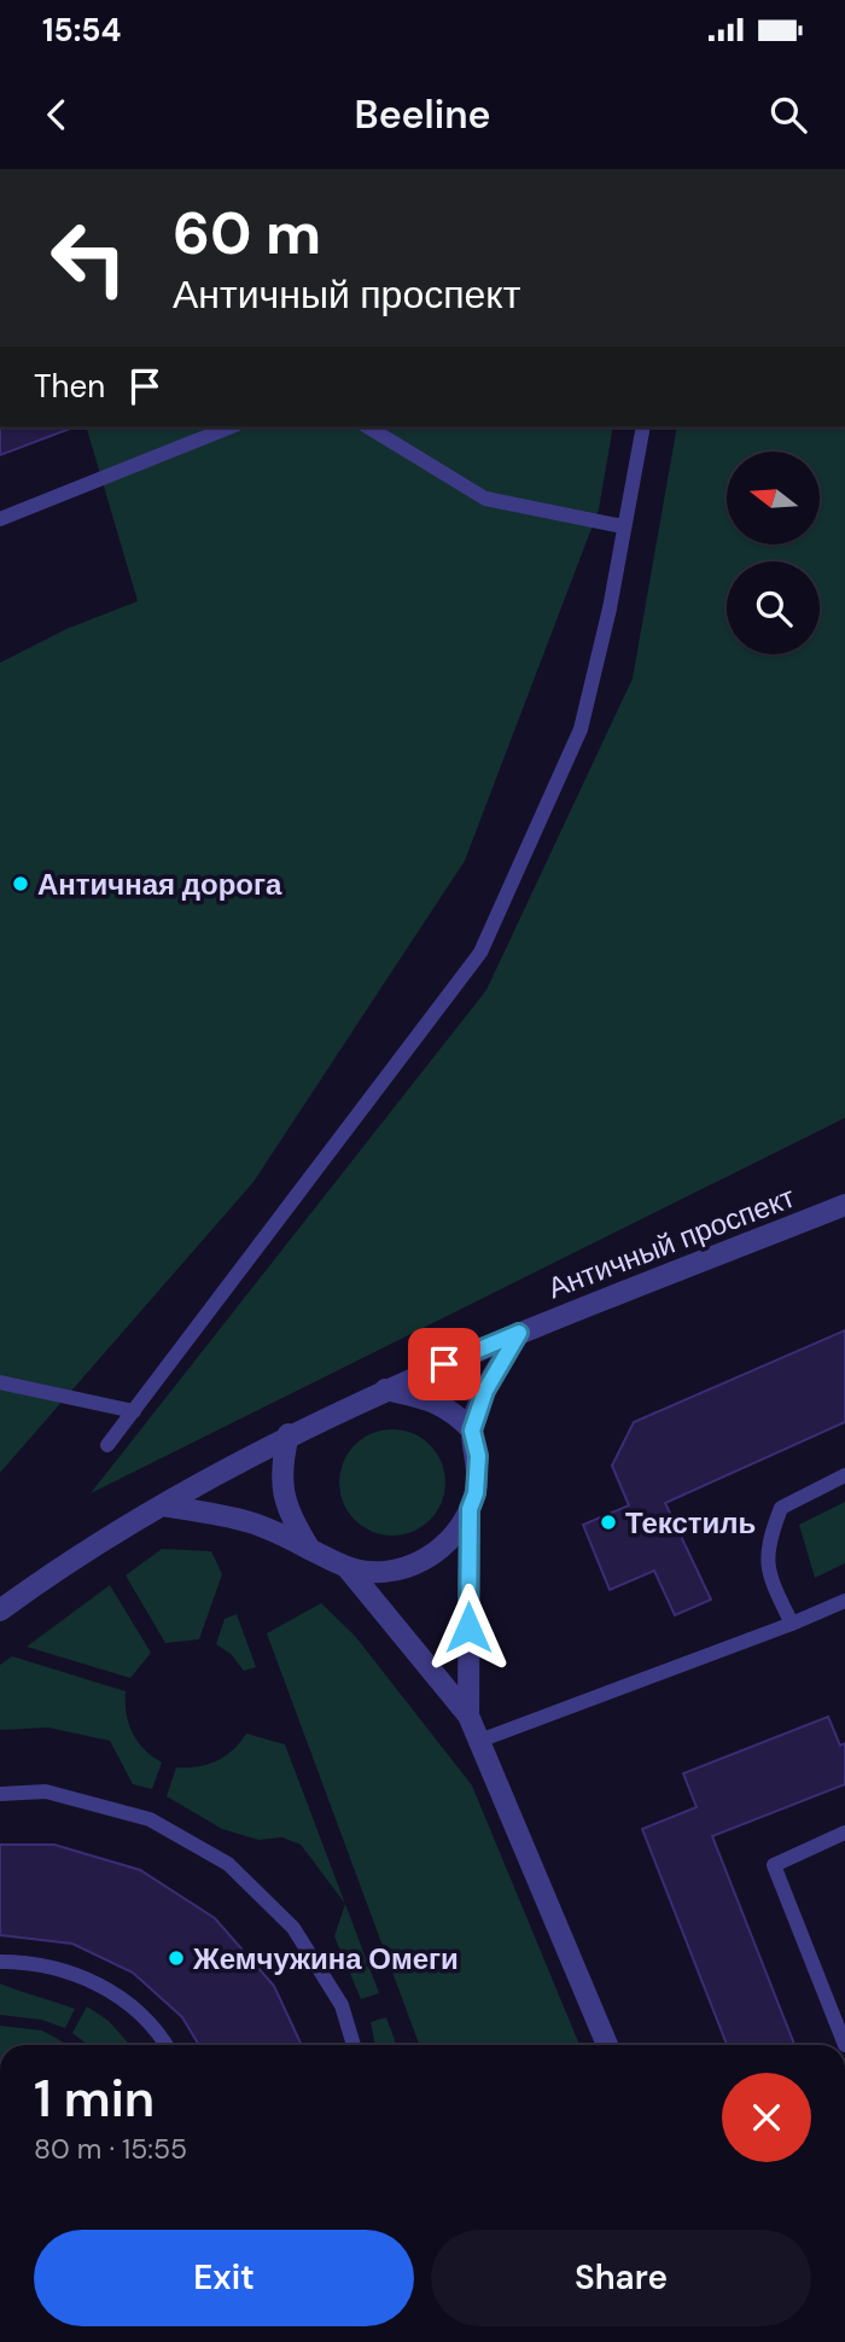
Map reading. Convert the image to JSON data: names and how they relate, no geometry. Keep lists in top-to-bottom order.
{
  "streets": {
    "street": ["Античный проспект"]
  },
  "places": ["Античная дорога", "Текстиль", "Жемчужина Омеги"],
  "north": "left",
  "page": {
    "status": "15:54",
    "header": "Beeline",
    "turn": ["60 m", "Античный проспект"],
    "then": "Then",
    "heading": ["1 min", "80 m · 15:55"],
    "buttons": ["Exit", "Share"]
  }
}
